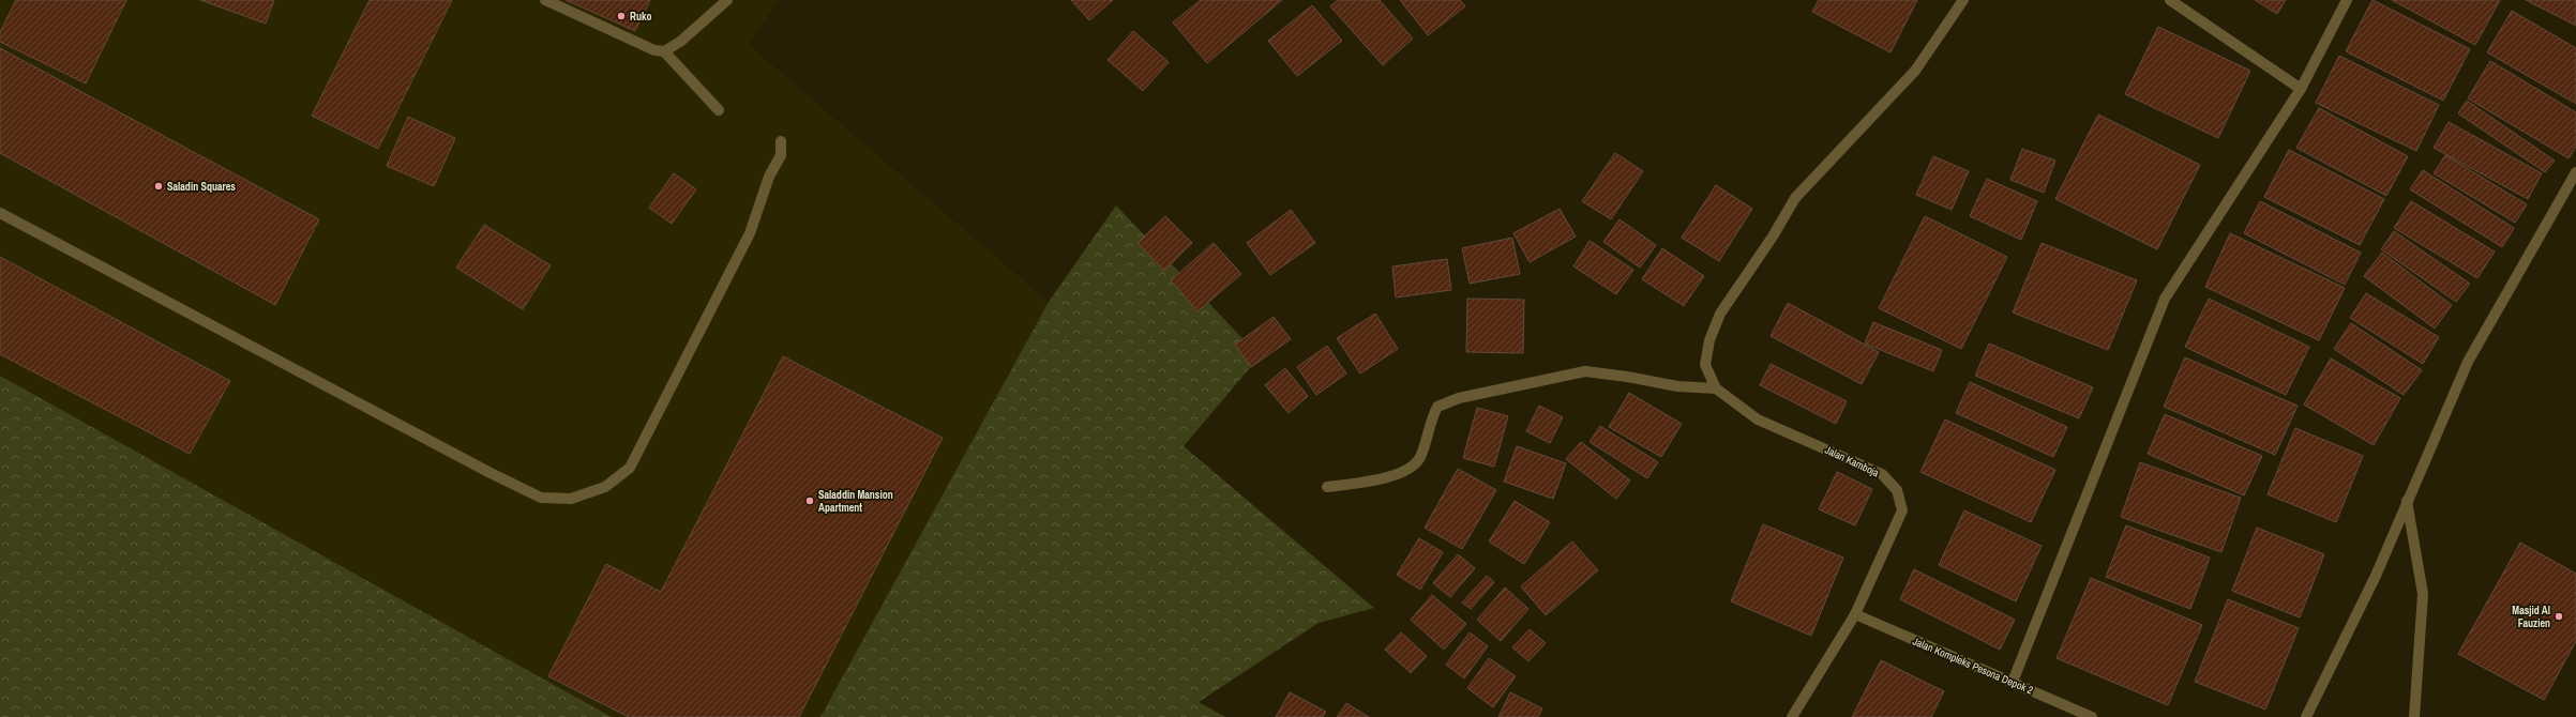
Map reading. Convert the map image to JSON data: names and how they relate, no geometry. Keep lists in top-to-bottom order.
{
  "streets": {
    "street": ["Jalan Kamboja", "Jalan Kompleks Pesona Depok 2"]
  },
  "crossings": [
    ["Jalan Kamboja", "Jalan Kompleks Pesona Depok 2"]
  ],
  "places": [
    "Ruko",
    "Saladin Squares",
    "Saladdin Mansion Apartment",
    "Masjid Al Fauzien"
  ]
}
